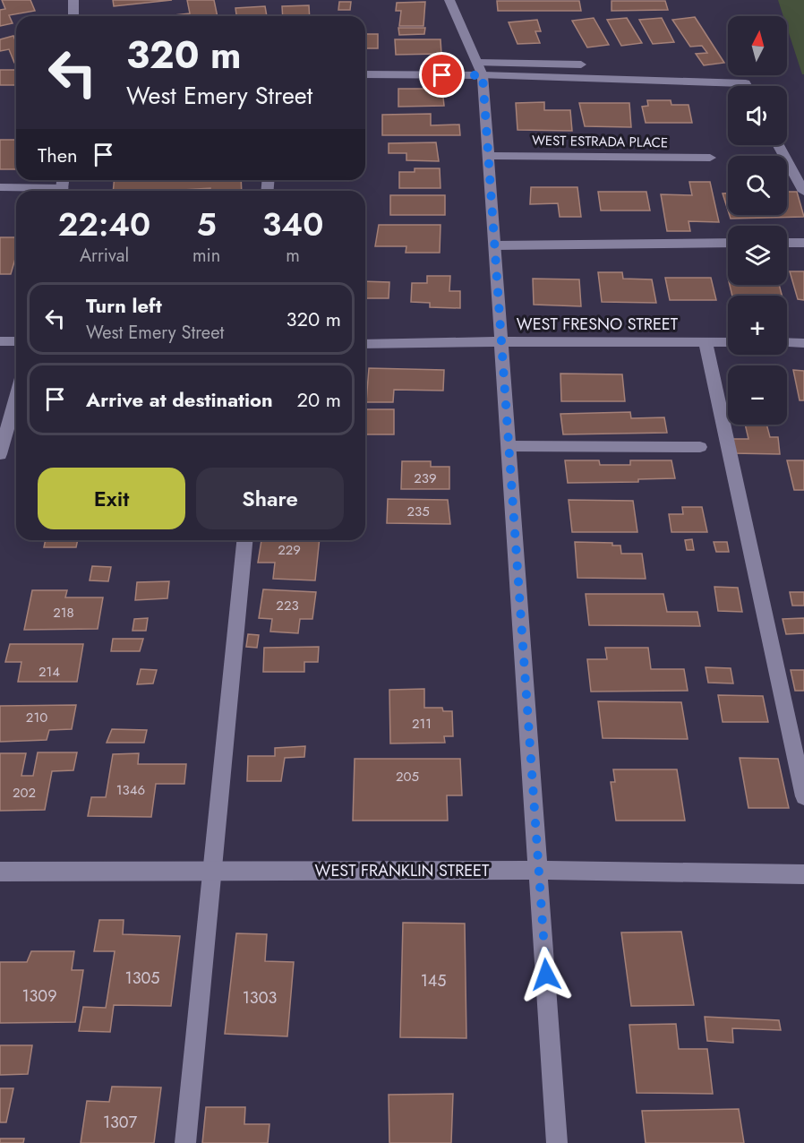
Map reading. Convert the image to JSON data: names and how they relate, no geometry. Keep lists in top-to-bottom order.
{
  "streets": {
    "street": ["WEST ESTRADA PLACE", "WEST FRESNO STREET", "WEST FRANKLIN STREET"]
  },
  "house_numbers": [
    "239",
    "235",
    "229",
    "223",
    "218",
    "214",
    "210",
    "211",
    "205",
    "1346",
    "202",
    "1305",
    "145",
    "1309",
    "1303",
    "1307"
  ],
  "north": "top",
  "page": {
    "map_buttons": ["+", "−"],
    "turn": ["320 m", "West Emery Street"],
    "then": "Then",
    "eta": [
      "22:40",
      "Arrival",
      "5",
      "min",
      "340",
      "m"
    ],
    "list": [
      {
        "name": "Turn left",
        "note": "West Emery Street",
        "value": "320 m"
      },
      {
        "name": "Arrive at destination",
        "value": "20 m"
      }
    ],
    "buttons": ["Exit", "Share"]
  }
}
